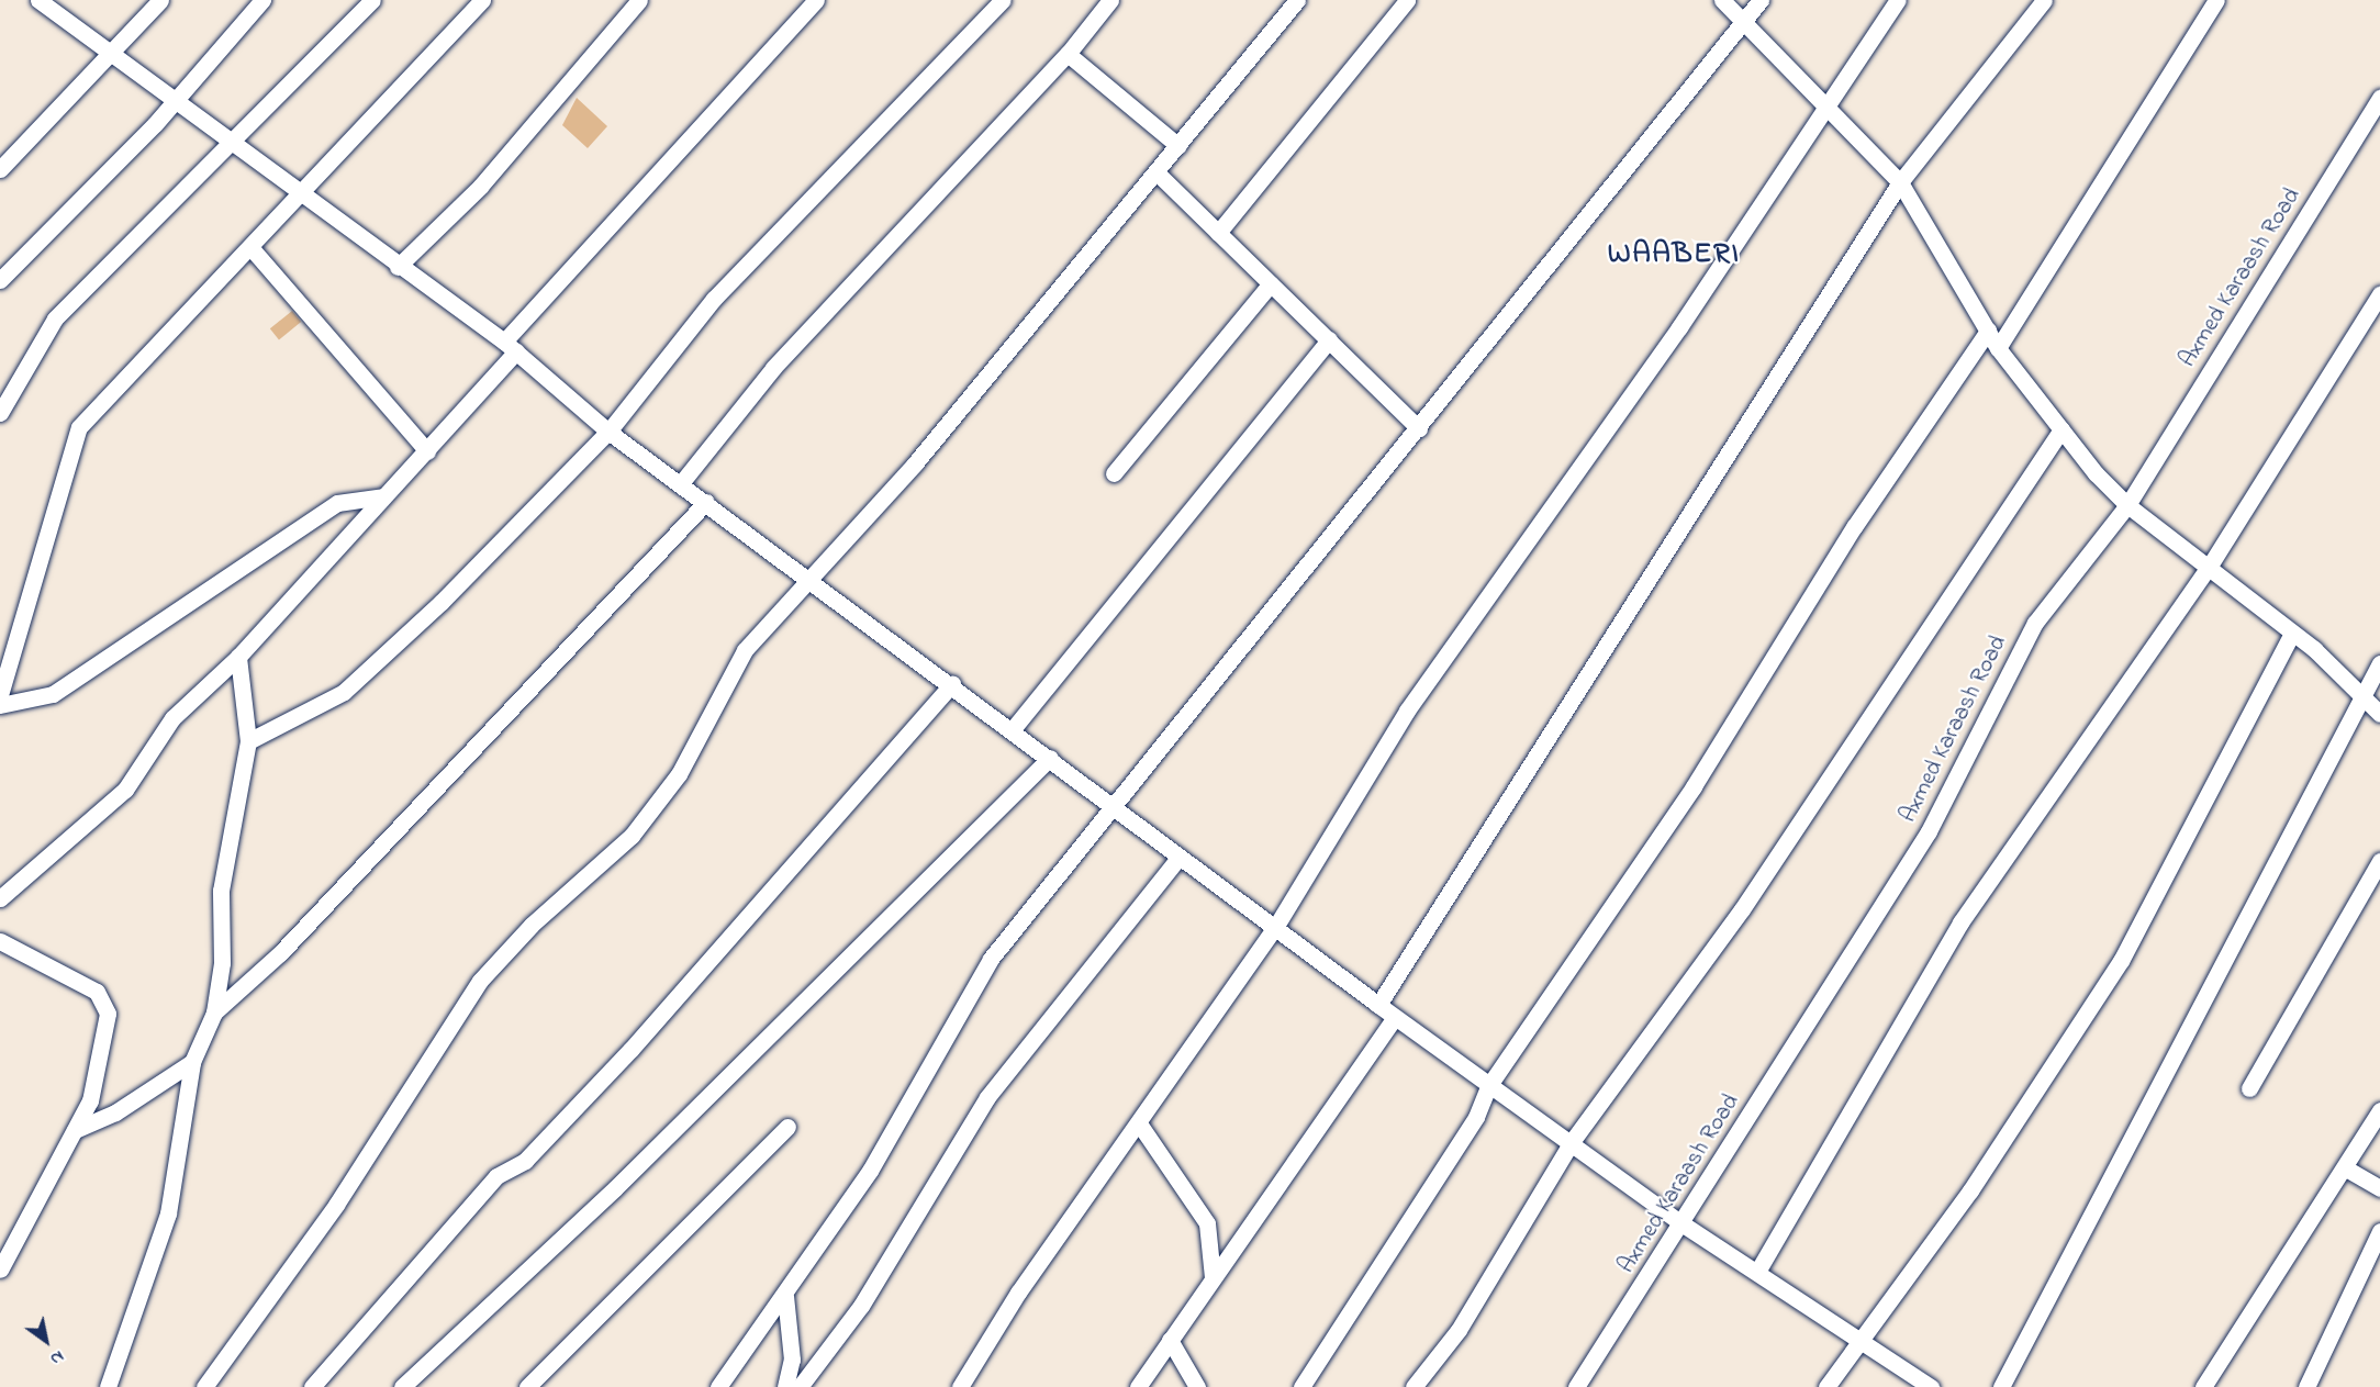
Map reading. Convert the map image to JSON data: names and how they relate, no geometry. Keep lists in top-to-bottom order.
{
  "streets": {
    "street": ["Axmed Karaash Road"]
  },
  "districts": ["WAABERI"],
  "north": "bottom right"
}
